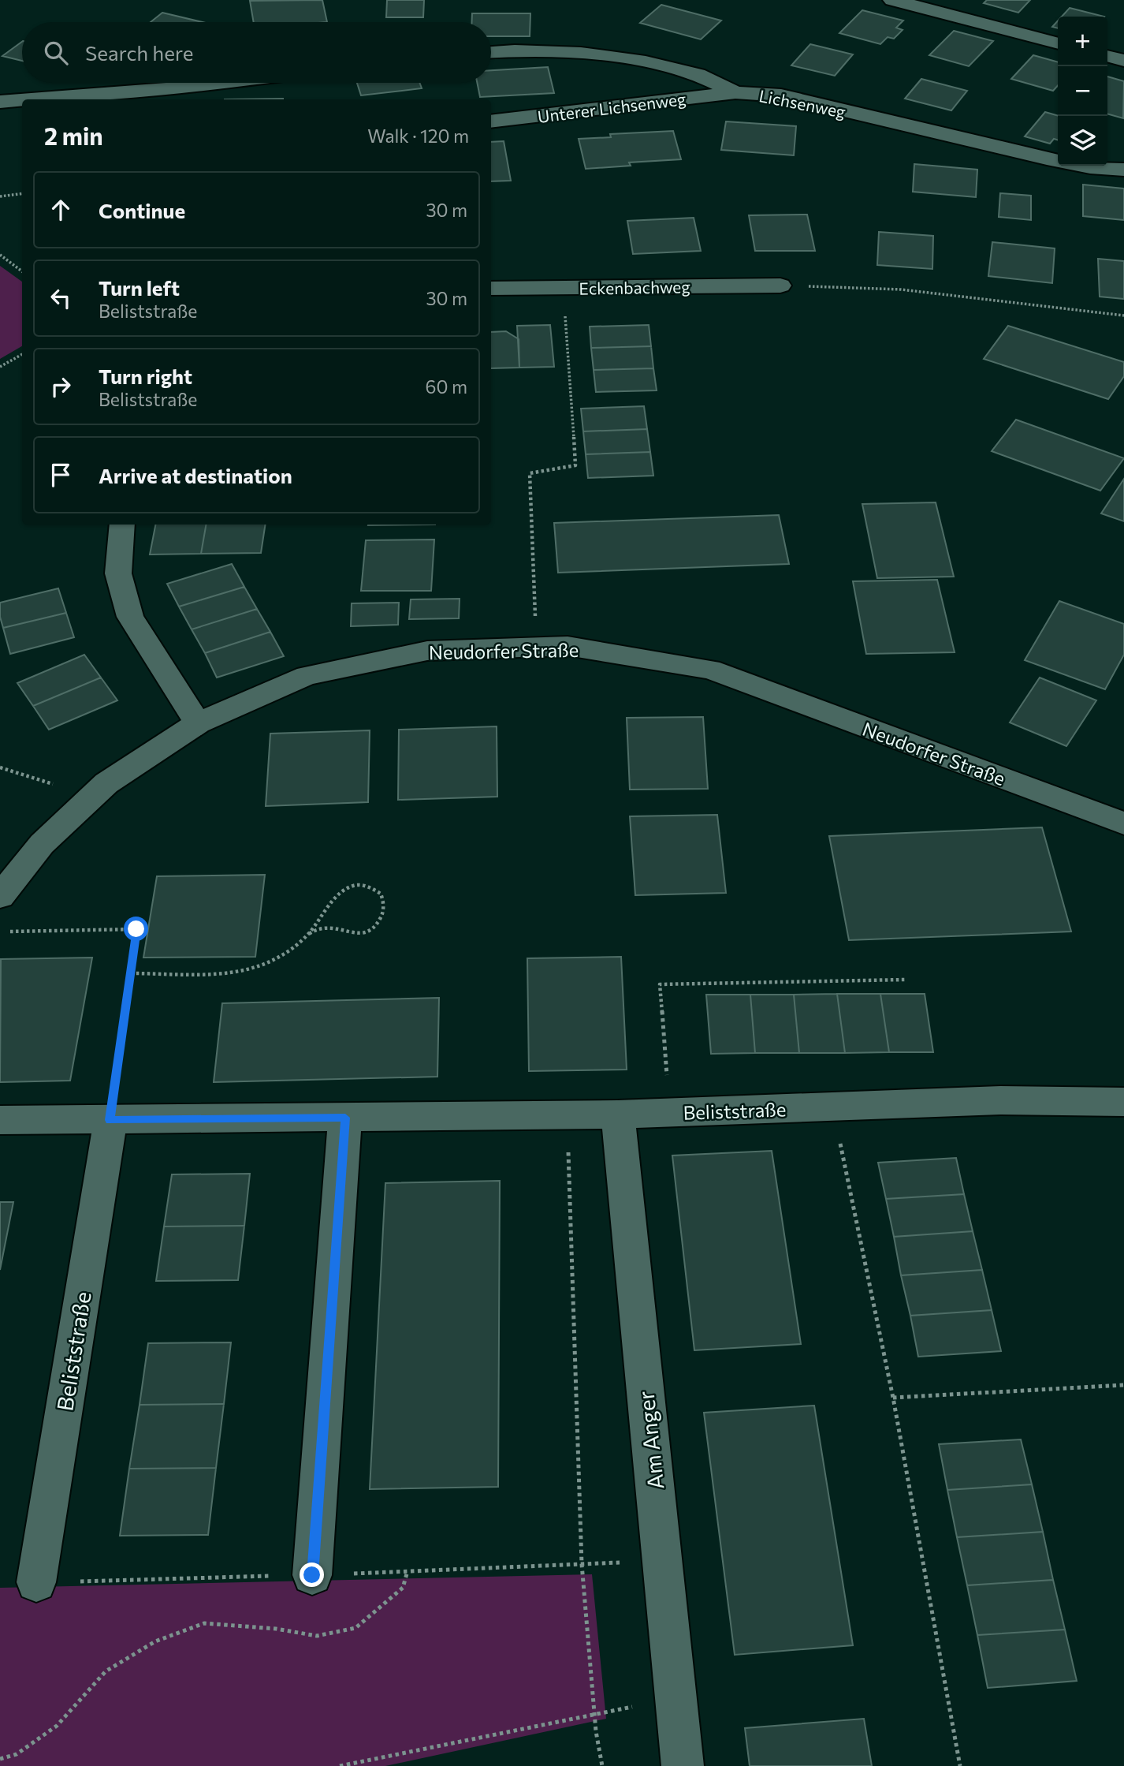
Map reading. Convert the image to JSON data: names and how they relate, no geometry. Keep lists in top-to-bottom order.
{
  "streets": {
    "street": [
      "Lichsenweg",
      "Unterer Lichsenweg",
      "Eckenbachweg",
      "Neudorfer Straße",
      "Beliststraße",
      "Am Anger"
    ]
  },
  "crossings": [
    ["Lichsenweg", "Unterer Lichsenweg"],
    ["Beliststraße", "Am Anger"]
  ],
  "page": {
    "map_buttons": ["+", "−"],
    "search": "Search here",
    "heading": ["2 min", "Walk · 120 m"],
    "list": [
      ["Continue", "30 m"],
      ["Turn left", "Beliststraße", "30 m"],
      ["Turn right", "Beliststraße", "60 m"],
      "Arrive at destination"
    ]
  }
}
